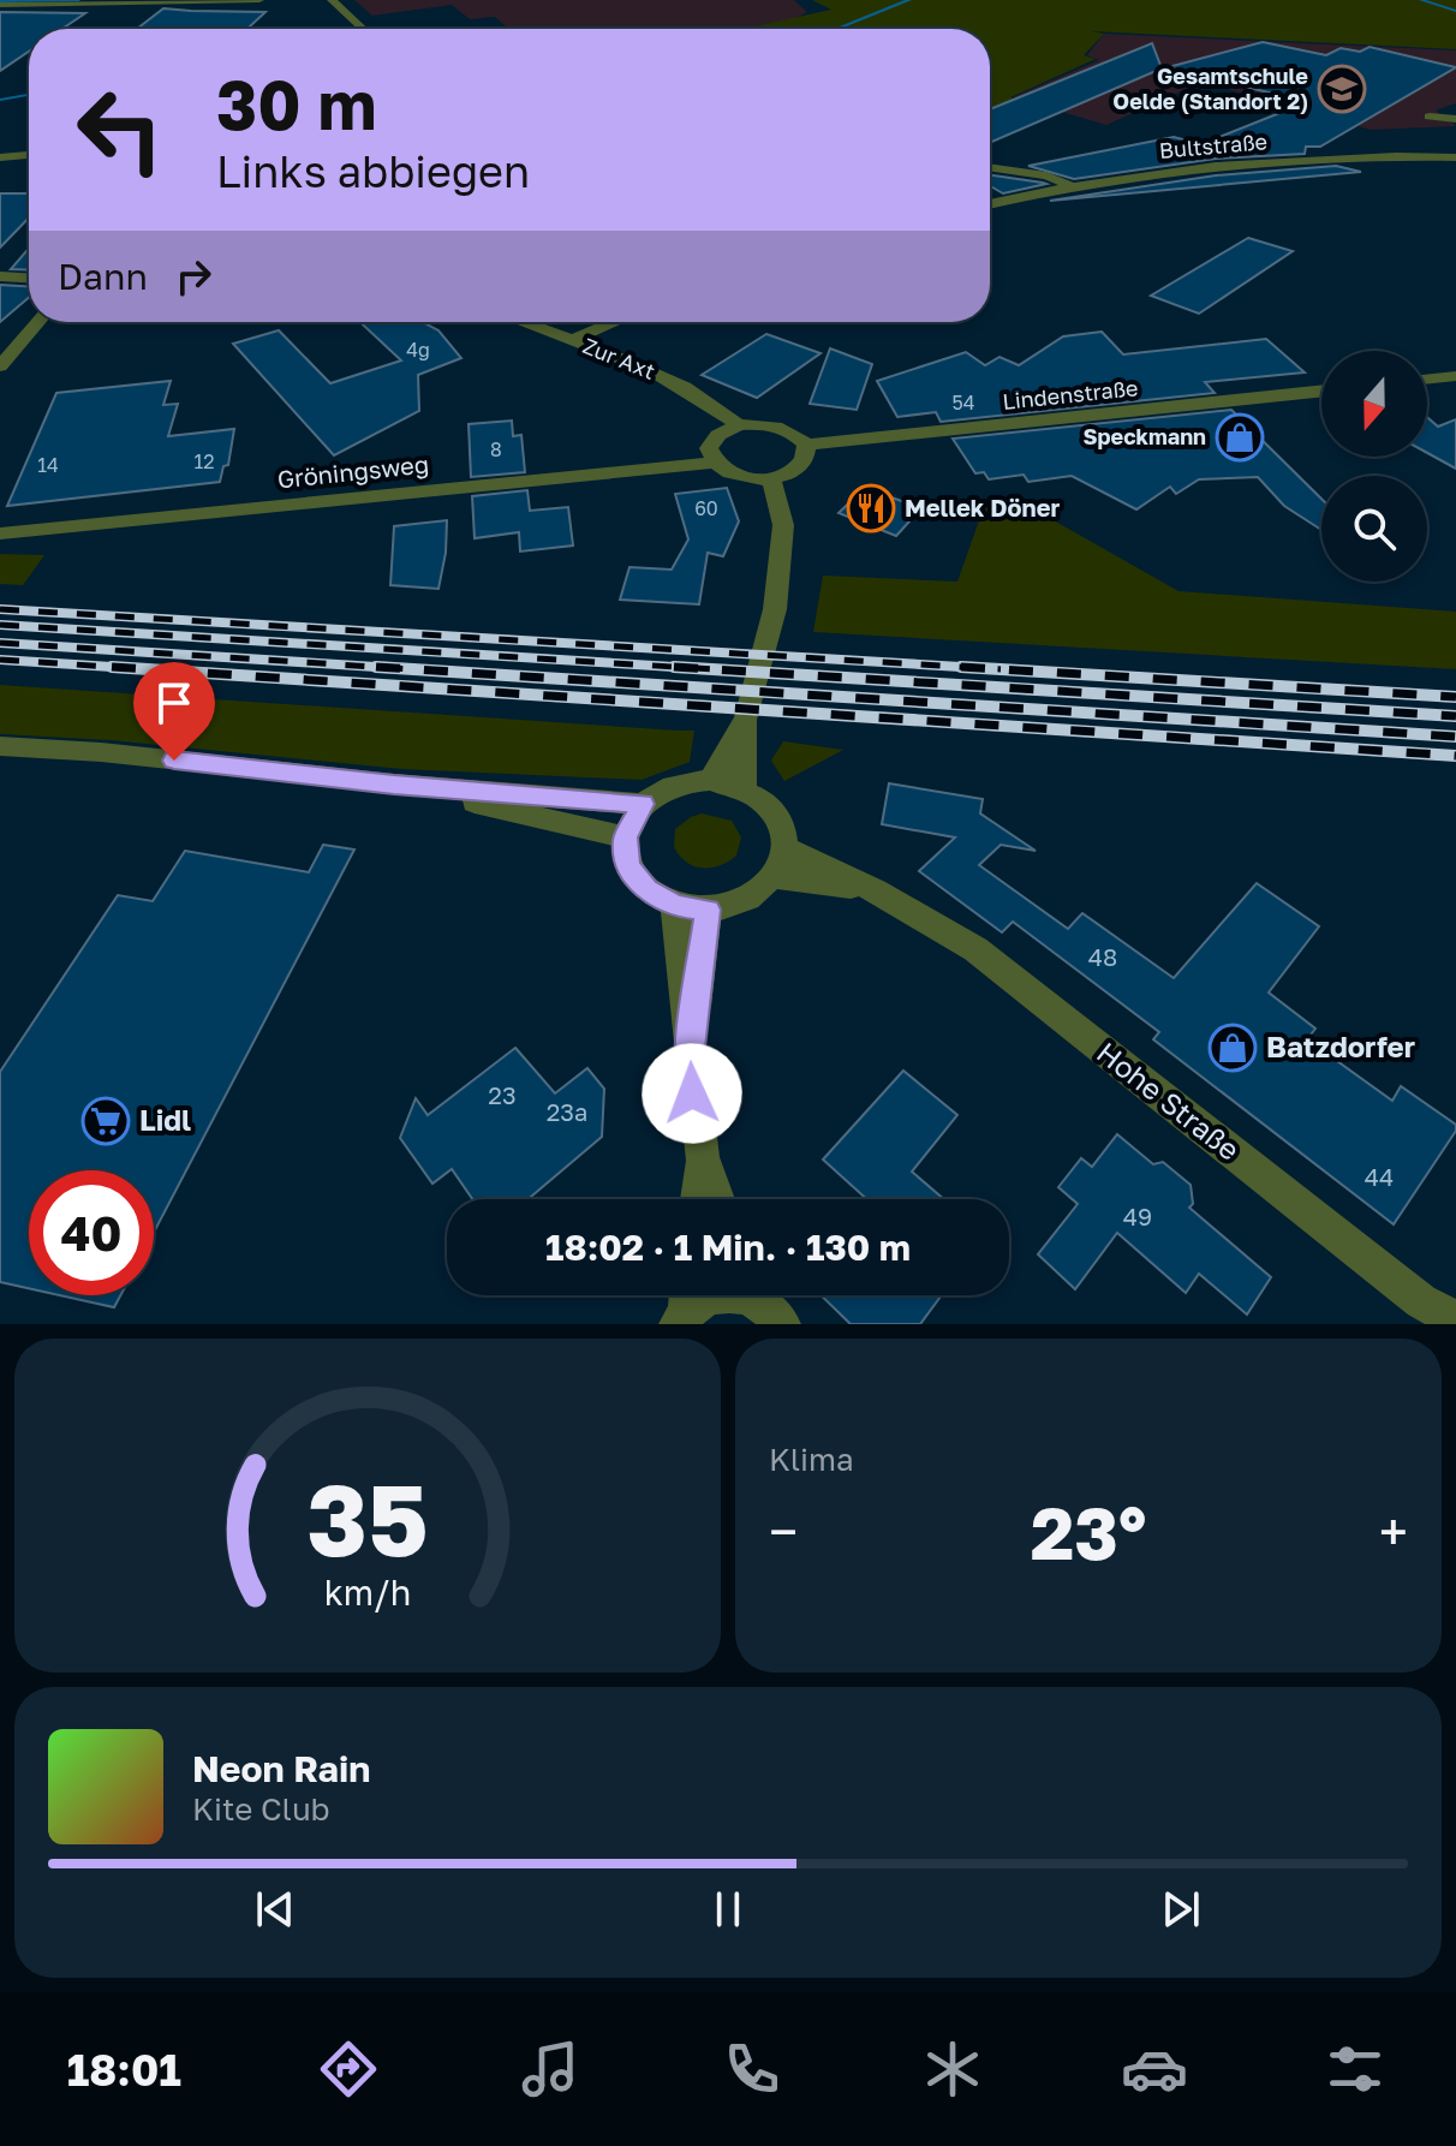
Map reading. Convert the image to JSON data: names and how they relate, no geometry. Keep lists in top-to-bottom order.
{
  "streets": {
    "street": [
      "Bultstraße",
      "Zur Axt",
      "Lindenstraße",
      "Gröningsweg",
      "Hohe Straße"
    ]
  },
  "crossings": [
    ["Zur Axt", "Lindenstraße"],
    ["Zur Axt", "Gröningsweg"],
    ["Lindenstraße", "Gröningsweg"]
  ],
  "places": {
    "school or university": ["Gesamtschule Oelde (Standort 2)"],
    "shop": ["Speckmann", "Batzdorfer"],
    "restaurant": ["Mellek Döner"],
    "supermarket": ["Lidl"]
  },
  "house_numbers": [
    "4g",
    "54",
    "8",
    "12",
    "14",
    "60",
    "48",
    "23",
    "23a",
    "44",
    "49"
  ],
  "north": "bottom",
  "page": {
    "turn": ["30 m", "Links abbiegen"],
    "then": "Dann",
    "limit": "40",
    "trip": "18:02 · 1 Min. · 130 m",
    "tile": "Klima",
    "heat": ["−", "23°", "+"],
    "song": ["Neon Rain", "Kite Club"],
    "tabs": "18:01",
    "gauge": ["35", "km/h"]
  }
}
